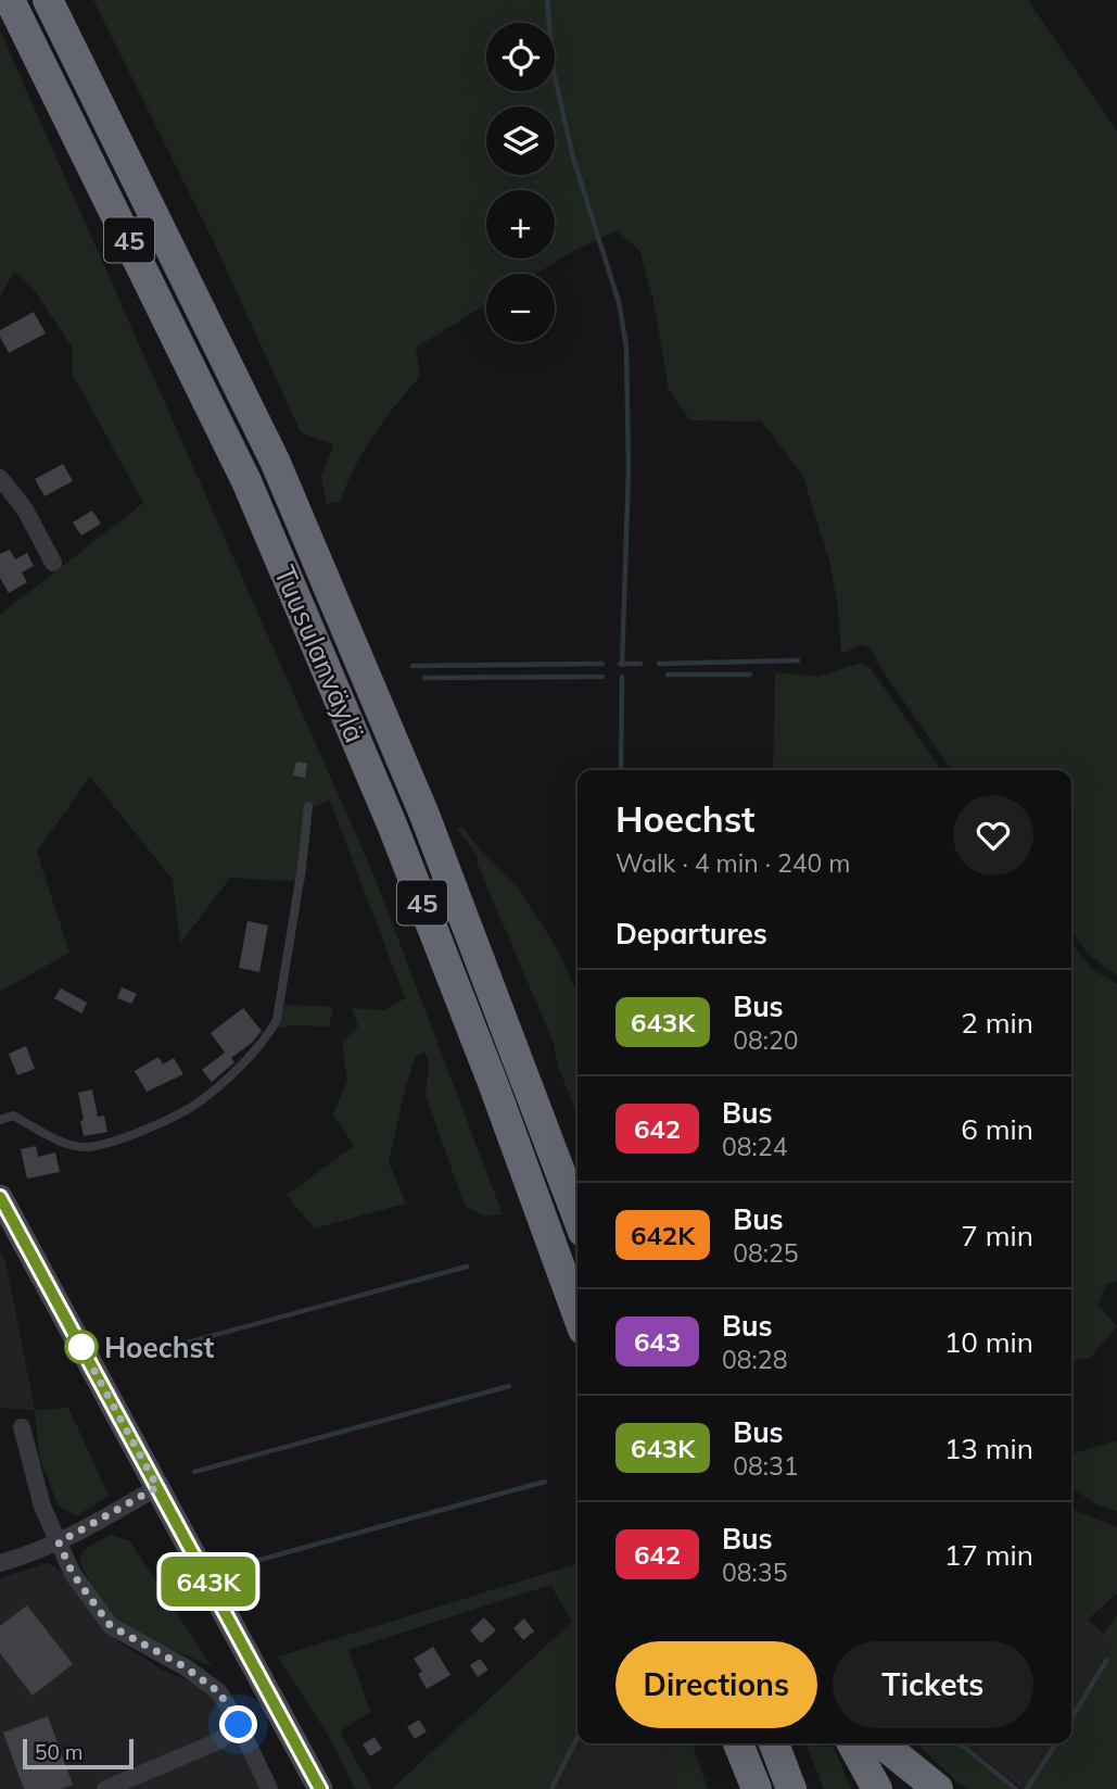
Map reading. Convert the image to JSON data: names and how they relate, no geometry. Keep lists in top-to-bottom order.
{
  "streets": {
    "highway": ["45", "Tuusulanväylä"]
  },
  "places": ["Hoechst"],
  "lines": ["bus line 643K"],
  "scale_bar": "50 m",
  "page": {
    "on_map": "643K",
    "map_buttons": ["+", "−"],
    "heading": [
      ["Hoechst", "Walk · 4 min · 240 m"],
      "Departures"
    ],
    "list": [
      {
        "mark": "643K",
        "name": "Bus",
        "note": "08:20",
        "value": "2 min"
      },
      {
        "mark": "642",
        "name": "Bus",
        "note": "08:24",
        "value": "6 min"
      },
      {
        "mark": "642K",
        "name": "Bus",
        "note": "08:25",
        "value": "7 min"
      },
      {
        "mark": "643",
        "name": "Bus",
        "note": "08:28",
        "value": "10 min"
      },
      {
        "mark": "643K",
        "name": "Bus",
        "note": "08:31",
        "value": "13 min"
      },
      {
        "mark": "642",
        "name": "Bus",
        "note": "08:35",
        "value": "17 min"
      }
    ],
    "buttons": ["Directions", "Tickets"],
    "scale": "50 m"
  }
}
